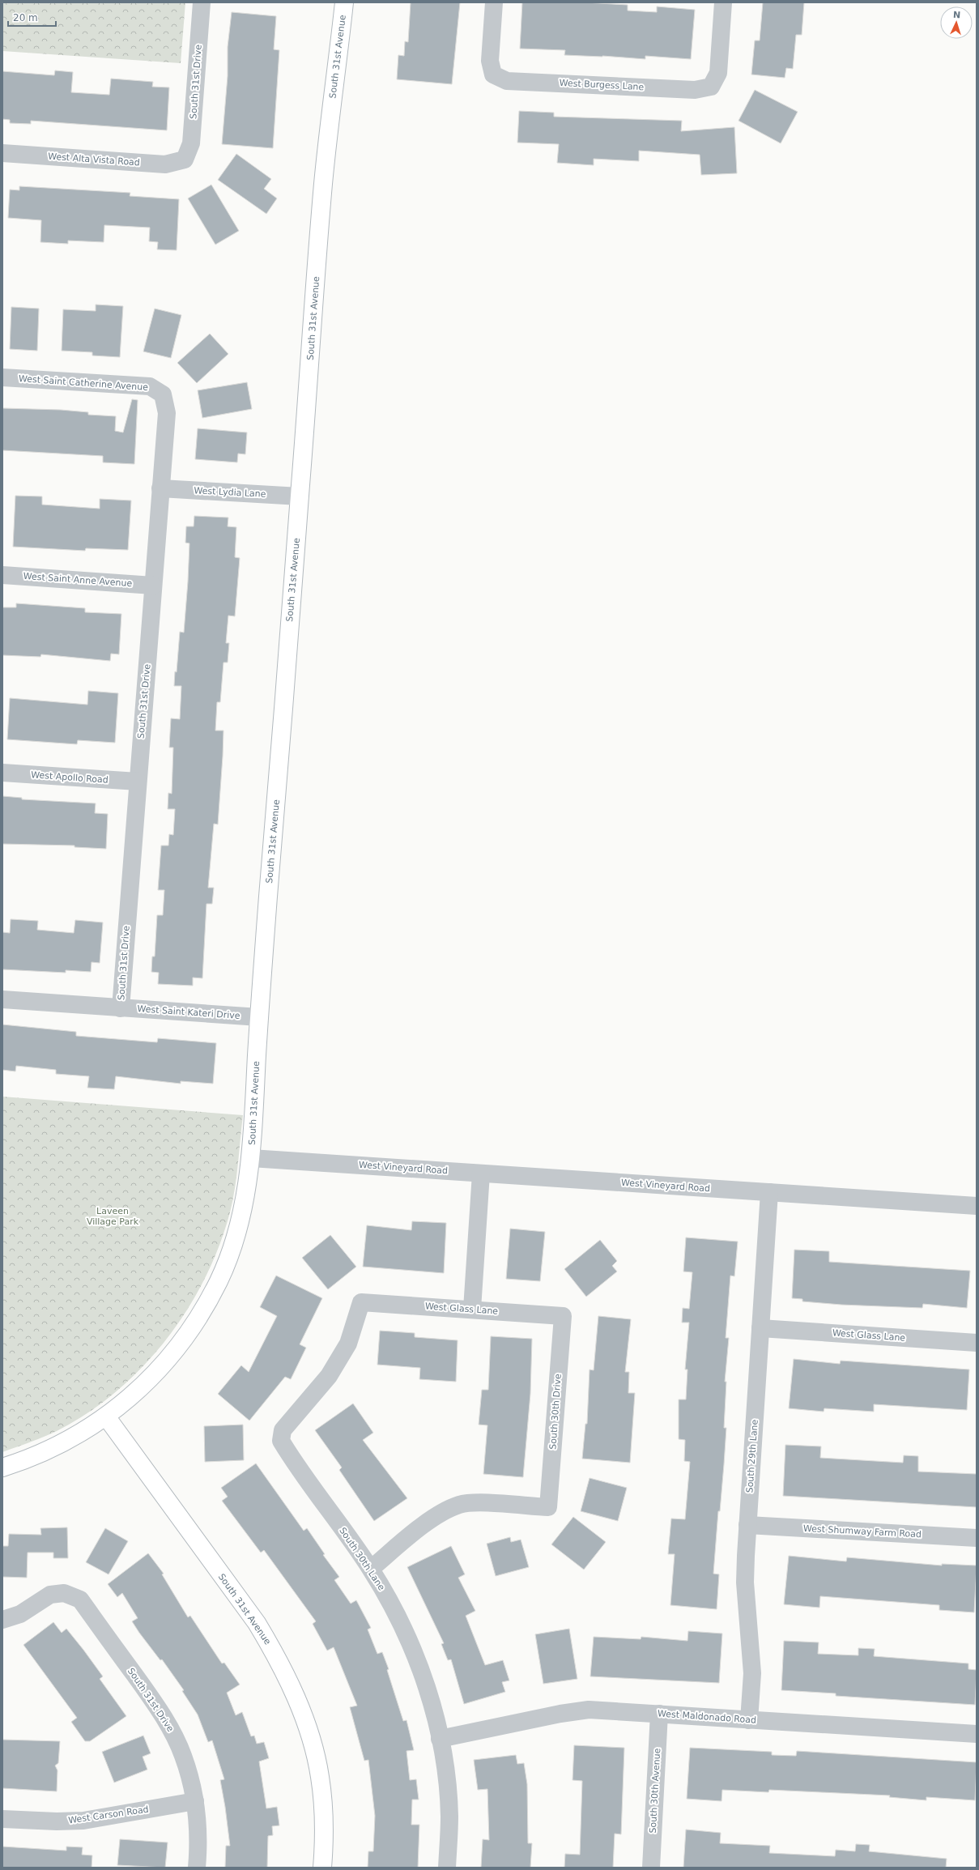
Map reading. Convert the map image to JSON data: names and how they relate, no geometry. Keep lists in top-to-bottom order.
{
  "streets": {
    "street": [
      "South 31st Avenue",
      "South 31st Drive",
      "West Burgess Lane",
      "West Alta Vista Road",
      "West Saint Catherine Avenue",
      "West Lydia Lane",
      "West Saint Anne Avenue",
      "West Apollo Road",
      "West Saint Kateri Drive",
      "West Vineyard Road",
      "West Glass Lane",
      "South 30th Drive",
      "South 29th Lane",
      "West Shumway Farm Road",
      "South 30th Lane",
      "West Maldonado Road",
      "South 30th Avenue",
      "West Carson Road"
    ]
  },
  "crossings": [
    ["South 31st Avenue", "West Lydia Lane"],
    ["South 31st Avenue", "West Saint Kateri Drive"],
    ["South 31st Avenue", "West Vineyard Road"],
    ["South 31st Drive", "West Alta Vista Road"],
    ["South 31st Drive", "West Saint Catherine Avenue"],
    ["South 31st Drive", "West Lydia Lane"],
    ["South 31st Drive", "West Saint Anne Avenue"],
    ["South 31st Drive", "West Apollo Road"],
    ["South 31st Drive", "West Saint Kateri Drive"],
    ["South 31st Drive", "West Carson Road"],
    ["West Vineyard Road", "South 29th Lane"],
    ["West Glass Lane", "South 30th Drive"],
    ["West Glass Lane", "South 29th Lane"],
    ["West Glass Lane", "South 30th Lane"],
    ["South 30th Drive", "South 30th Lane"],
    ["South 29th Lane", "West Shumway Farm Road"],
    ["South 29th Lane", "West Maldonado Road"],
    ["South 30th Lane", "West Maldonado Road"],
    ["West Maldonado Road", "South 30th Avenue"]
  ],
  "parks": ["Laveen Village Park"],
  "scale_bar": "20 m",
  "north": "top"
}
